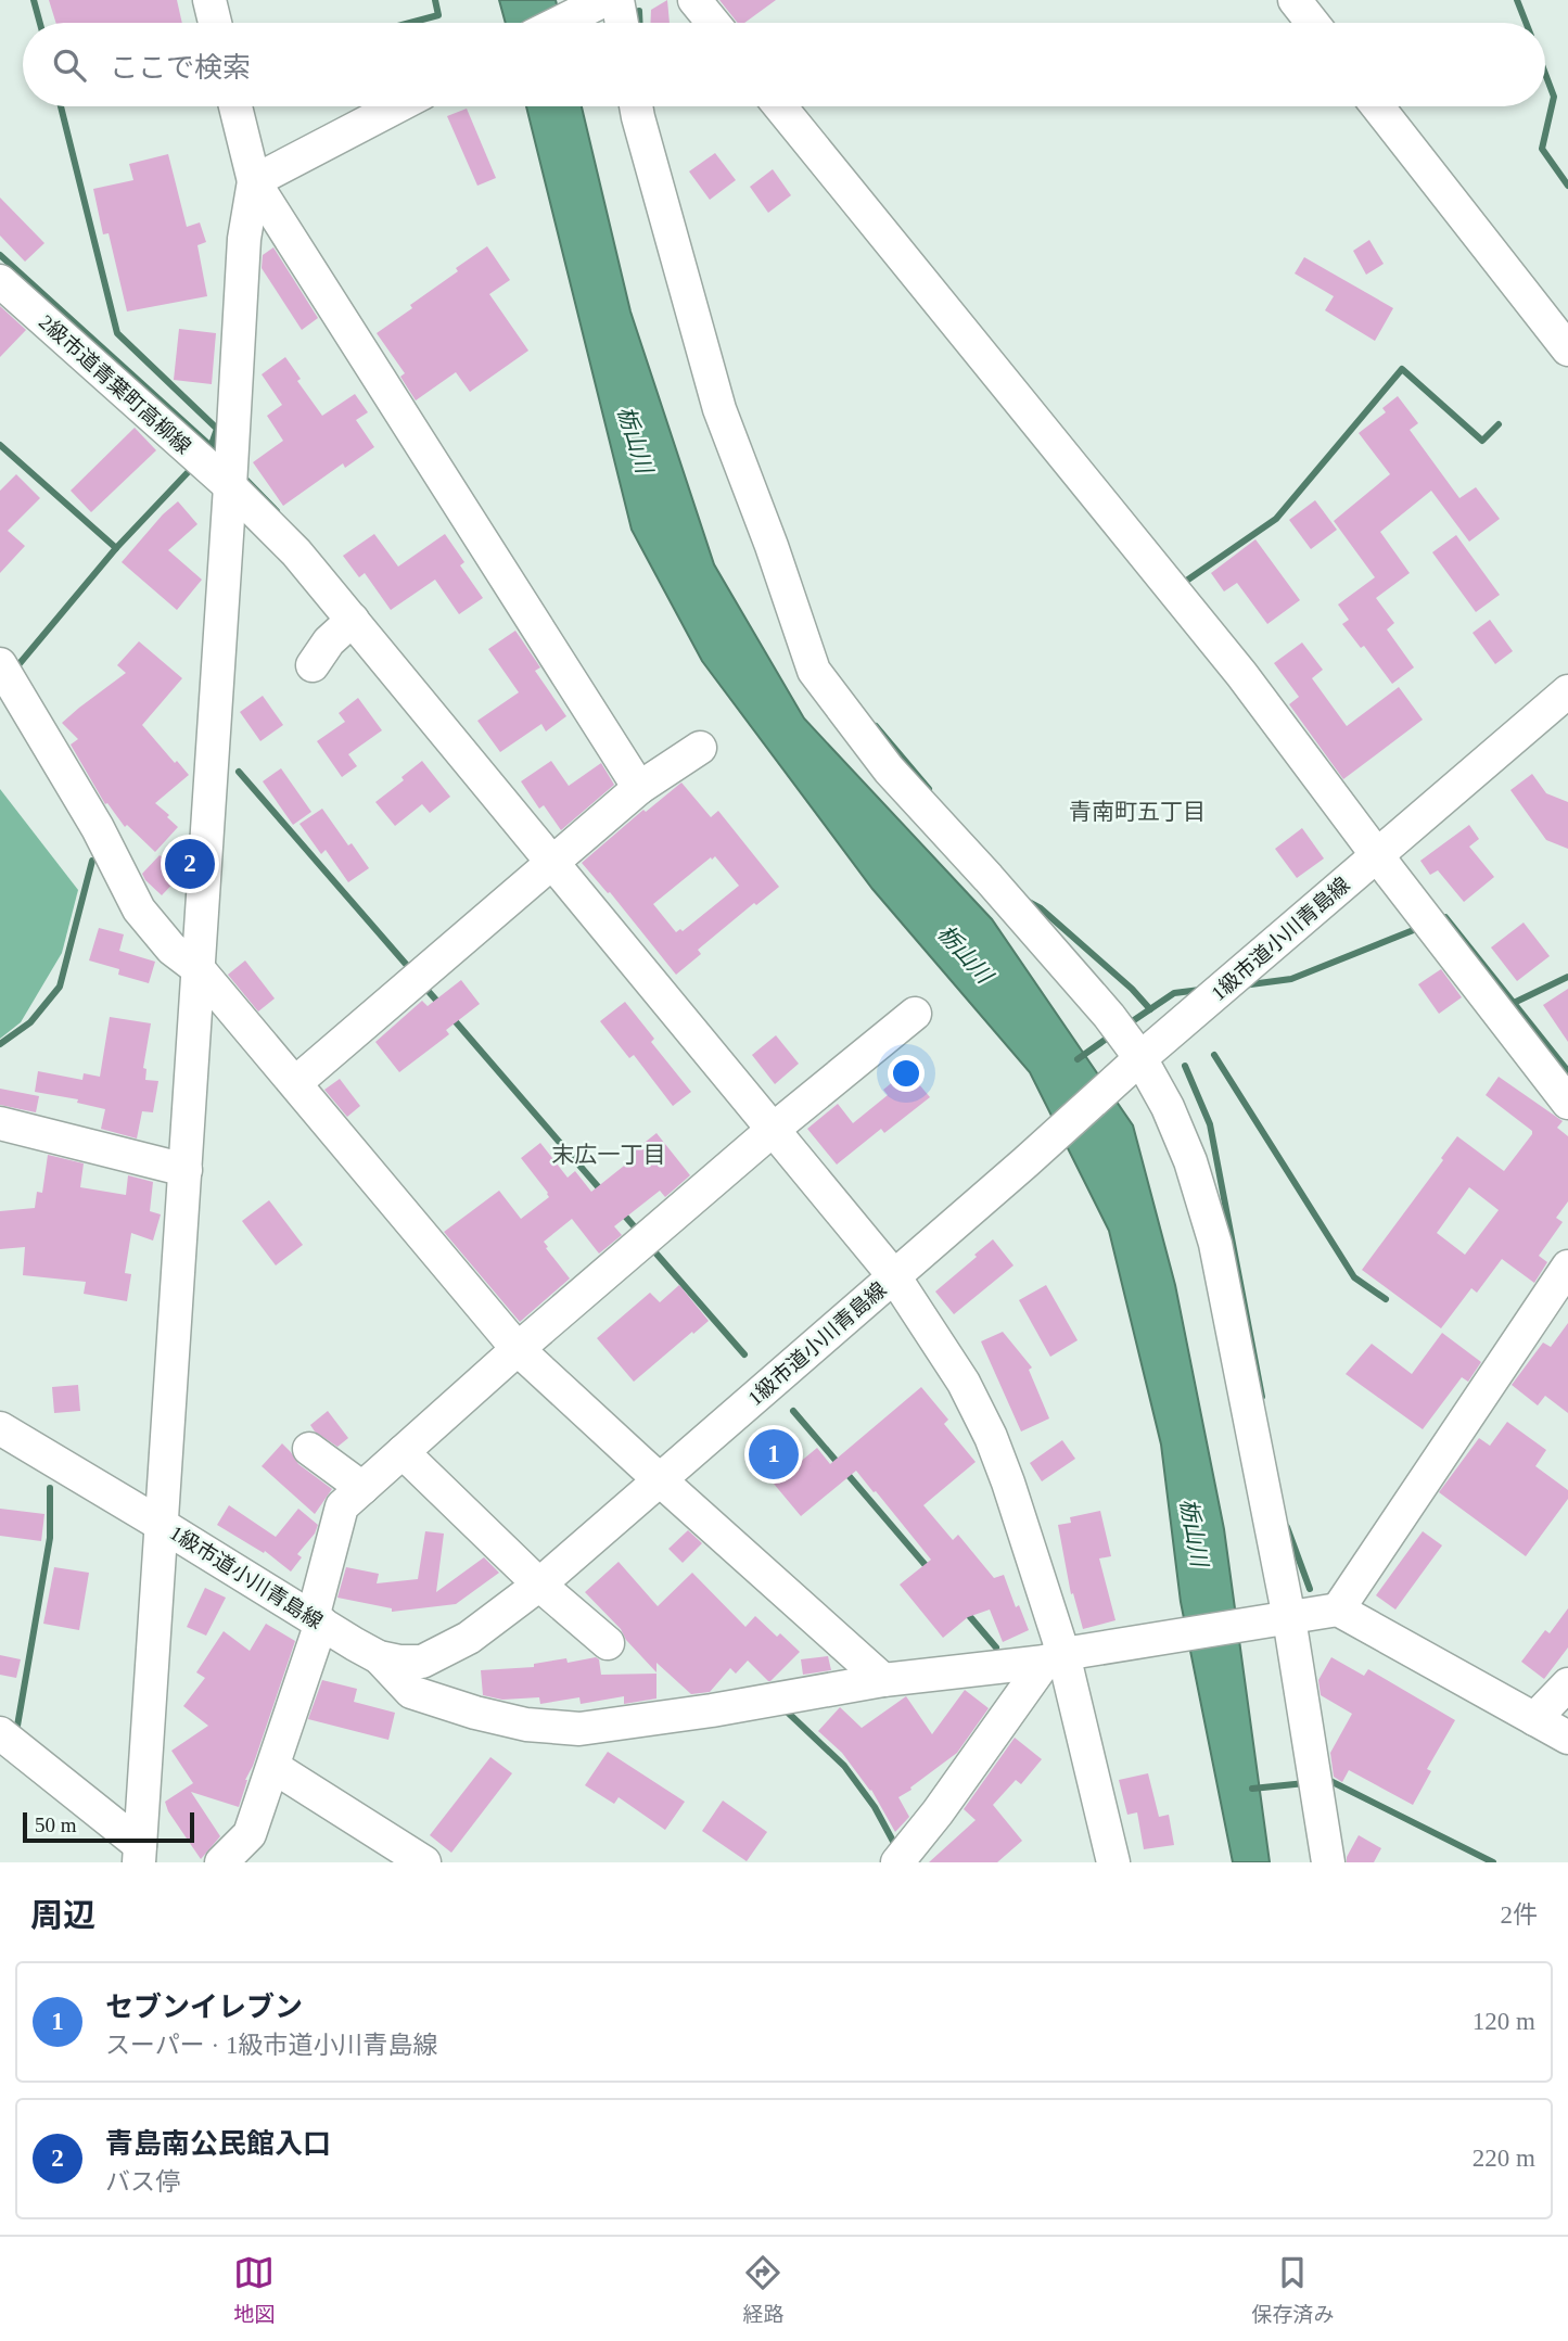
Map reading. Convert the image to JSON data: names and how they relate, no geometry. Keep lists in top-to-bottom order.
{
  "streets": {
    "street": ["2級市道青葉町高柳線", "1級市道小川青島線"]
  },
  "crossings": [
    ["2級市道青葉町高柳線", "1級市道小川青島線"]
  ],
  "districts": ["青南町五丁目", "末広一丁目"],
  "water": ["栃山川"],
  "scale_bar": "50 m",
  "page": {
    "search": "ここで検索",
    "pins": ["2", "1"],
    "scale": "50 m",
    "heading": ["周辺", "2件"],
    "list": [
      {
        "mark": "1",
        "name": "セブンイレブン",
        "note": "スーパー · 1級市道小川青島線",
        "value": "120 m"
      },
      {
        "mark": "2",
        "name": "青島南公民館入口",
        "note": "バス停",
        "value": "220 m"
      }
    ],
    "nav": ["地図", "経路", "保存済み"]
  }
}
